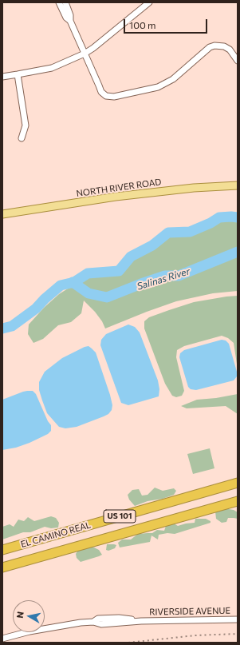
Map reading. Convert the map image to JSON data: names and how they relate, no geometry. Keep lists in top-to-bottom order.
{
  "streets": {
    "highway": ["US 101", "EL CAMINO REAL"],
    "main road": ["NORTH RIVER ROAD"],
    "street": ["RIVERSIDE AVENUE"]
  },
  "water": ["Salinas River"],
  "scale_bar": "100 m",
  "north": "left"
}
